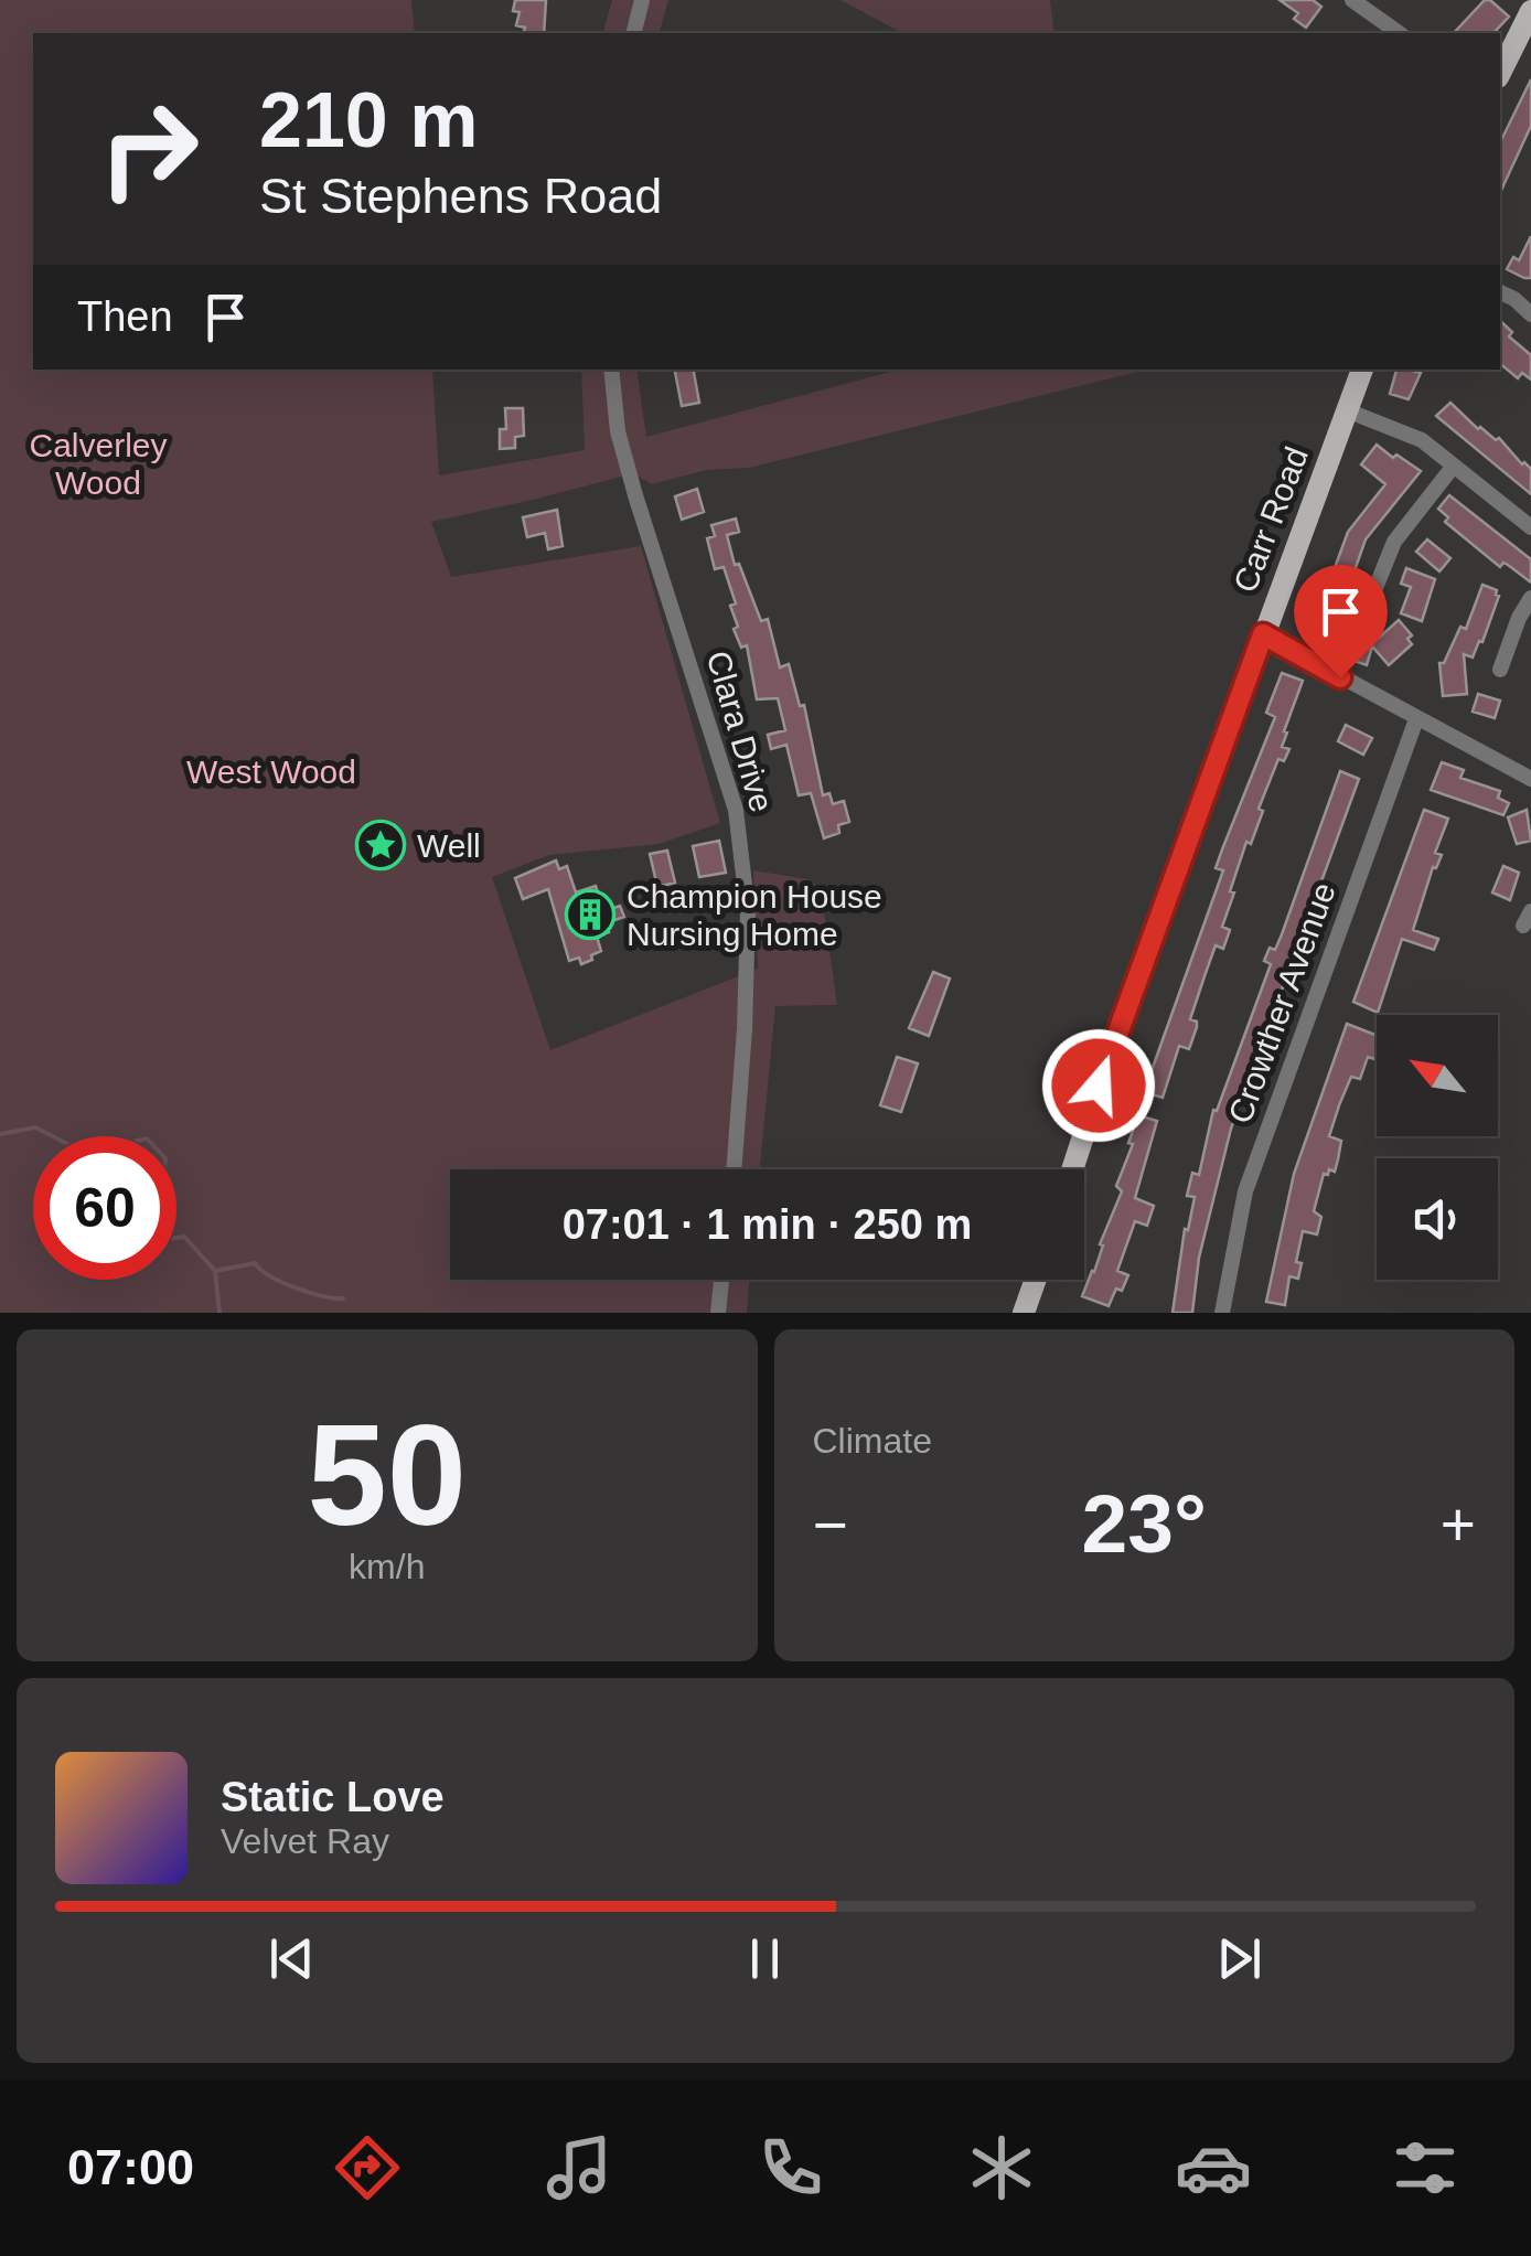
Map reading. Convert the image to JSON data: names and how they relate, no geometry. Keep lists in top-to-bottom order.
{
  "streets": {
    "main road": ["Carr Road"],
    "street": ["Clara Drive", "Crowther Avenue"]
  },
  "parks": ["Calverley Wood", "West Wood"],
  "places": {
    "place": ["Well"],
    "building": ["Champion House Nursing Home"]
  },
  "north": "top left",
  "page": {
    "turn": ["210 m", "St Stephens Road"],
    "then": "Then",
    "limit": "60",
    "trip": "07:01 · 1 min · 250 m",
    "tile": [
      ["50", "km/h"],
      "Climate"
    ],
    "heat": ["−", "23°", "+"],
    "song": ["Static Love", "Velvet Ray"],
    "tabs": "07:00"
  }
}
